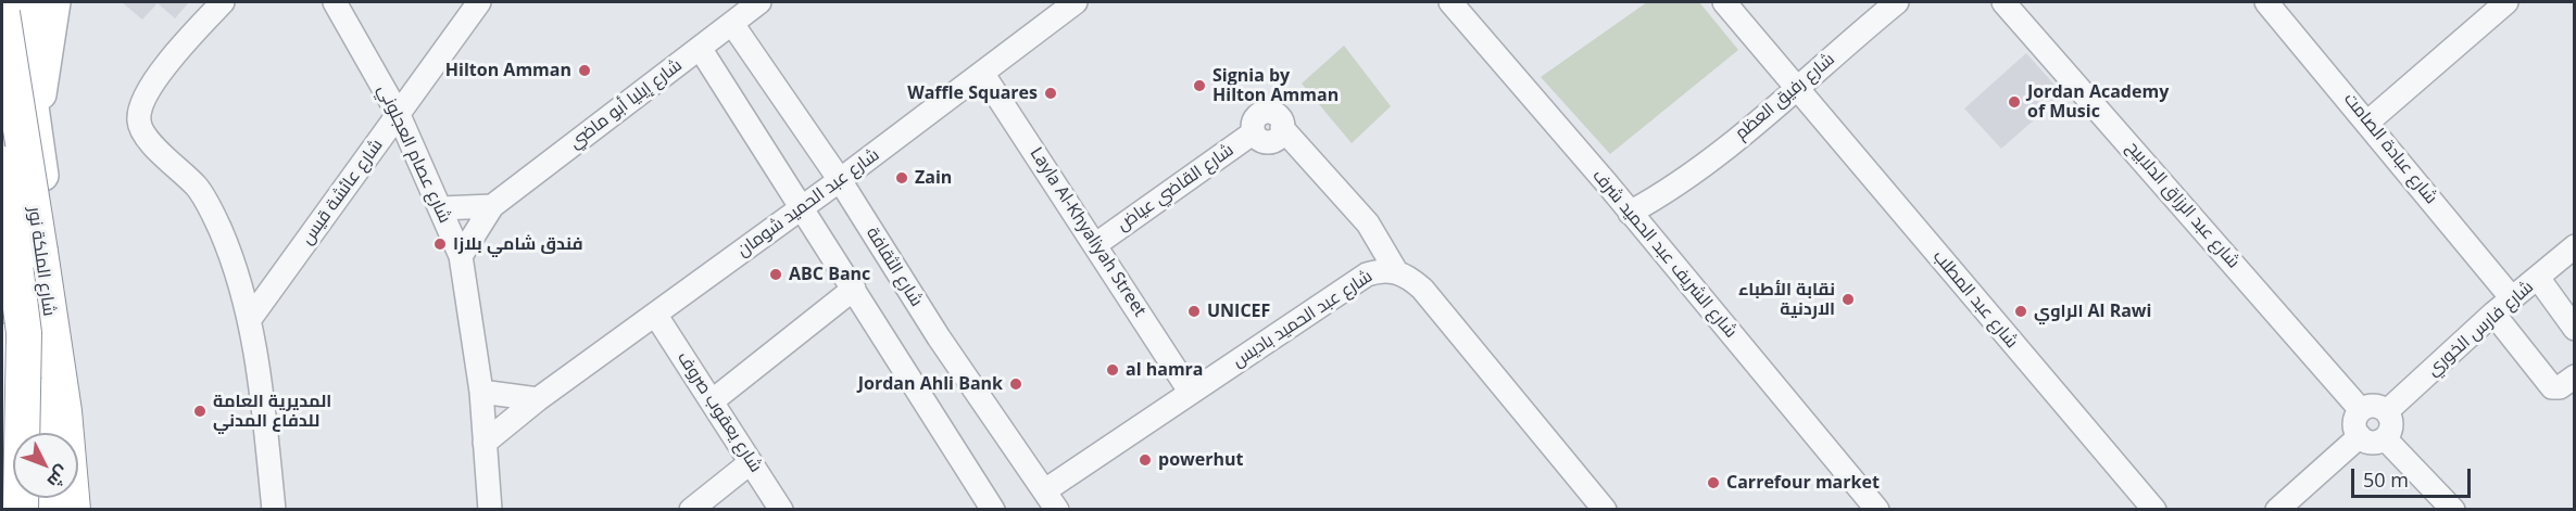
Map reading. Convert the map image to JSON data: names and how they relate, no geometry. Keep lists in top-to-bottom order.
{
  "streets": {
    "highway": ["شارع الملكة نور"],
    "street": [
      "شارع رفيق العظم",
      "شارع إيليا أبو ماضي",
      "شارع عبادة الصامت",
      "شارع عصام العجلوني",
      "شارع القاضي عياض",
      "شارع عائشة قيس",
      "شارع عبد الحميد شومان",
      "شارع عبد الرزاق الدلابيح",
      "Layla Al-Khyaliyah Street",
      "شارع الشريف عبد الحميد شرف",
      "شارع الثقافة",
      "شارع عبد المطلب",
      "شارع عبد الحميد باديس",
      "شارع فارس الخوري",
      "شارع يعقوب صروف"
    ]
  },
  "crossings": [
    ["شارع رفيق العظم", "شارع الشريف عبد الحميد شرف"],
    ["شارع رفيق العظم", "شارع عبد المطلب"],
    ["شارع إيليا أبو ماضي", "شارع عصام العجلوني"],
    ["شارع إيليا أبو ماضي", "شارع الثقافة"],
    ["شارع عبادة الصامت", "شارع فارس الخوري"],
    ["شارع عصام العجلوني", "شارع عائشة قيس"],
    ["شارع عصام العجلوني", "شارع عبد الحميد شومان"],
    ["شارع القاضي عياض", "Layla Al-Khyaliyah Street"],
    ["شارع القاضي عياض", "شارع عبد الحميد باديس"],
    ["شارع عبد الحميد شومان", "Layla Al-Khyaliyah Street"],
    ["شارع عبد الحميد شومان", "شارع الثقافة"],
    ["شارع عبد الحميد شومان", "شارع يعقوب صروف"],
    ["شارع عبد الرزاق الدلابيح", "شارع فارس الخوري"],
    ["Layla Al-Khyaliyah Street", "شارع عبد الحميد باديس"],
    ["شارع الثقافة", "شارع عبد الحميد باديس"]
  ],
  "places": [
    "Hilton Amman",
    "Signia by Hilton Amman",
    "Waffle Squares",
    "Jordan Academy of Music",
    "Zain",
    "فندق شامي بلازا",
    "ABC Banc",
    "نقابة الأطباء الاردنية",
    "UNICEF",
    "الراوي Al Rawi",
    "al hamra",
    "Jordan Ahli Bank",
    "المديرية العامة للدفاع المدني",
    "powerhut",
    "Carrefour market"
  ],
  "scale_bar": "50 m",
  "north": "bottom right"
}
